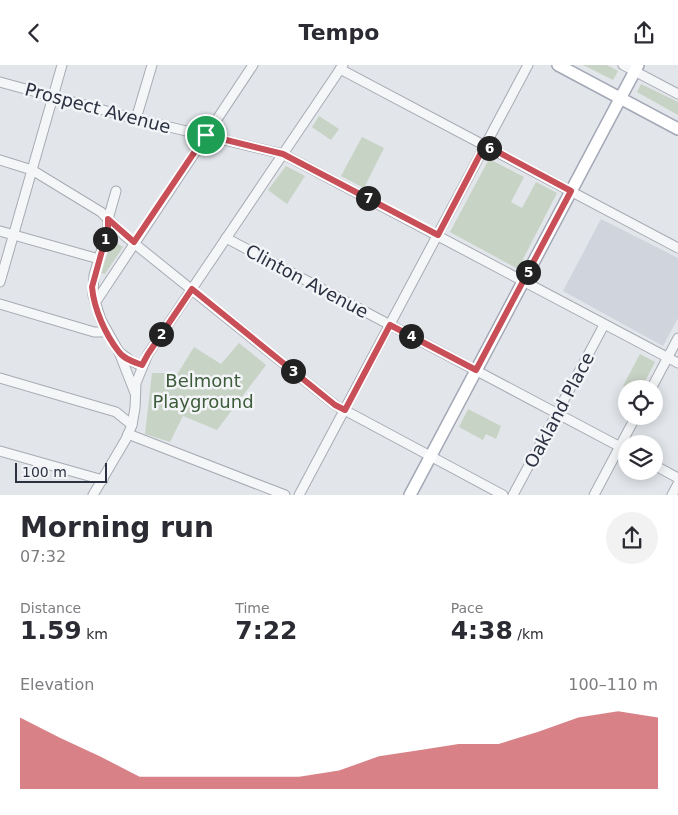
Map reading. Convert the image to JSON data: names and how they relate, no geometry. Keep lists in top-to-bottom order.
{
  "streets": {
    "street": ["Prospect Avenue", "Clinton Avenue", "Oakland Place"]
  },
  "crossings": [
    ["Clinton Avenue", "Oakland Place"]
  ],
  "parks": ["Belmont Playground"],
  "scale_bar": "100 m",
  "page": {
    "header": "Tempo",
    "pins": [
      "6",
      "7",
      "1",
      "5",
      "2",
      "4",
      "3"
    ],
    "scale": "100 m",
    "heading": ["Morning run", "07:32"],
    "stats": [
      ["Distance", "1.59 km"],
      ["Time", "7:22"],
      ["Pace", "4:38 /km"]
    ],
    "chart": ["Elevation", "100–110 m"]
  }
}
